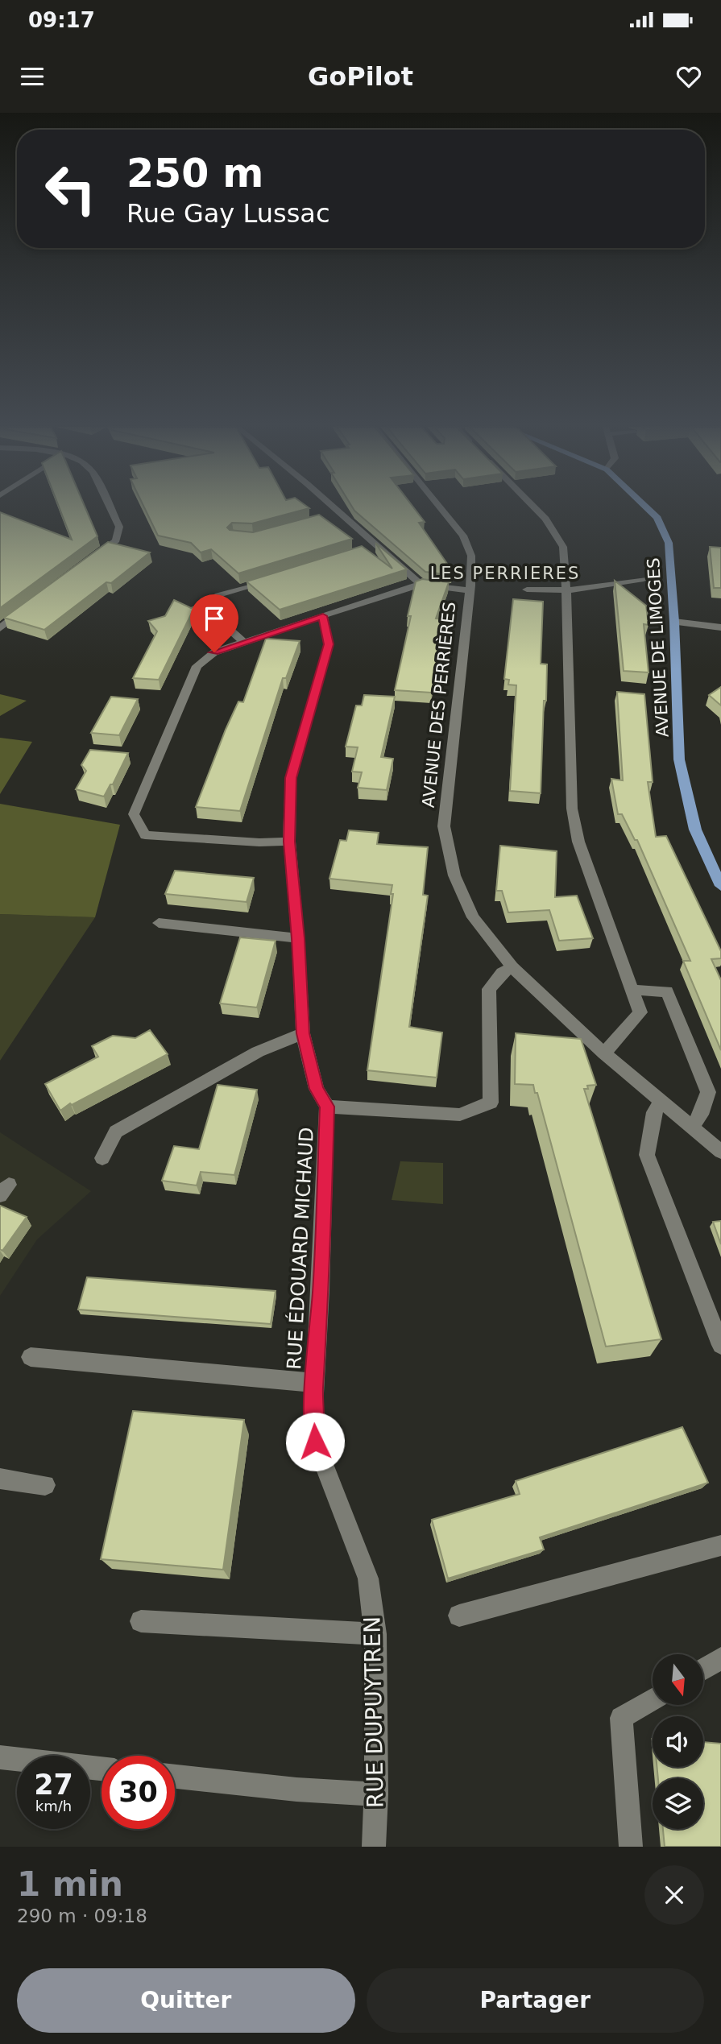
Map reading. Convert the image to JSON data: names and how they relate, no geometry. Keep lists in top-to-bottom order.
{
  "streets": {
    "main road": ["AVENUE DE LIMOGES"],
    "street": ["AVENUE DES PERRIÈRES", "RUE ÉDOUARD MICHAUD", "RUE DUPUYTREN"]
  },
  "crossings": [
    ["RUE ÉDOUARD MICHAUD", "RUE DUPUYTREN"]
  ],
  "districts": ["LES PERRIERES"],
  "north": "bottom",
  "page": {
    "status": "09:17",
    "header": "GoPilot",
    "turn": ["250 m", "Rue Gay Lussac"],
    "speed": "27 km/h",
    "limit": "30",
    "heading": ["1 min", "290 m · 09:18"],
    "buttons": ["Quitter", "Partager"]
  }
}
